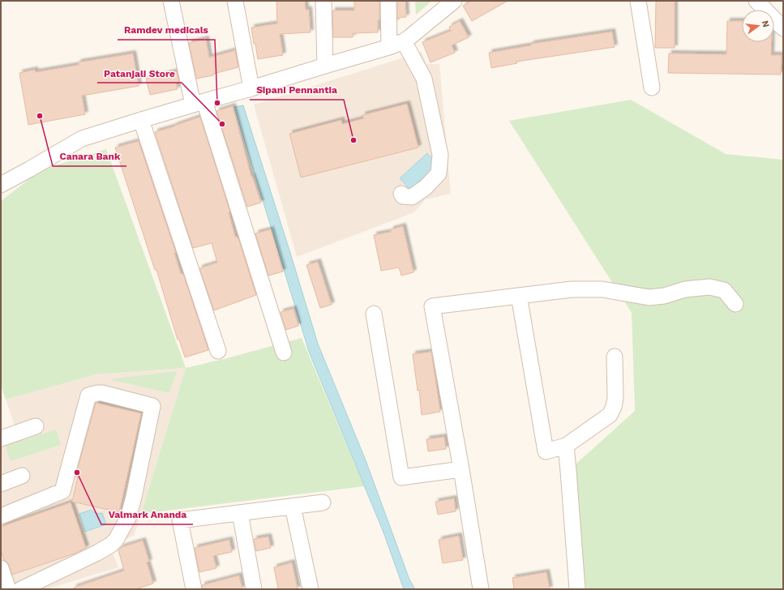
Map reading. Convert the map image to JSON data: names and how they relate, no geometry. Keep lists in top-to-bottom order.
{
  "places": [
    "Ramdev medicals",
    "Canara Bank",
    "Patanjali Store",
    "Sipani Pennantia",
    "Valmark Ananda"
  ],
  "north": "right"
}
